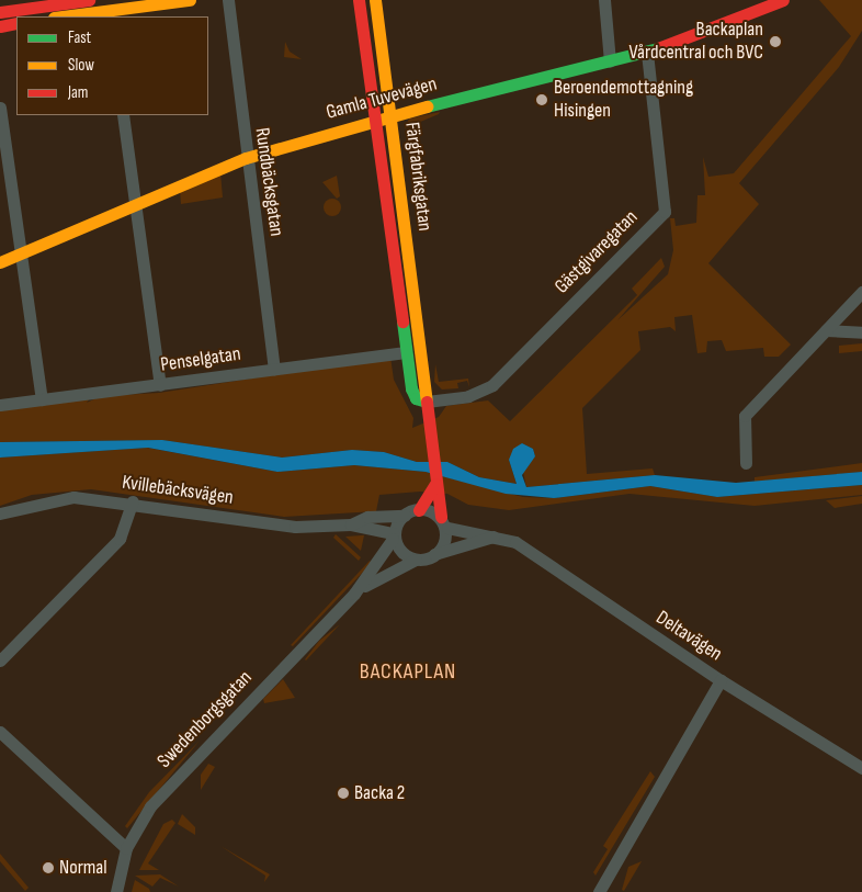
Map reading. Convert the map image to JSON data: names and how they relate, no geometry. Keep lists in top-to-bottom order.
{
  "streets": {
    "street": [
      "Gamla Tuvevägen",
      "Färgfabriksgatan",
      "Rundbäcksgatan",
      "Gästgivaregatan",
      "Penselgatan",
      "Kvillebäcksvägen",
      "Deltavägen",
      "Swedenborgsgatan"
    ]
  },
  "crossings": [
    ["Gamla Tuvevägen", "Färgfabriksgatan"],
    ["Gamla Tuvevägen", "Rundbäcksgatan"],
    ["Gamla Tuvevägen", "Gästgivaregatan"],
    ["Färgfabriksgatan", "Gästgivaregatan"],
    ["Färgfabriksgatan", "Penselgatan"],
    ["Färgfabriksgatan", "Kvillebäcksvägen"],
    ["Färgfabriksgatan", "Deltavägen"],
    ["Färgfabriksgatan", "Swedenborgsgatan"],
    ["Rundbäcksgatan", "Penselgatan"],
    ["Kvillebäcksvägen", "Deltavägen"],
    ["Kvillebäcksvägen", "Swedenborgsgatan"],
    ["Deltavägen", "Swedenborgsgatan"]
  ],
  "districts": ["BACKAPLAN"],
  "places": [
    "Backaplan Vårdcentral och BVC",
    "Beroendemottagning Hisingen",
    "Backa 2",
    "Normal"
  ],
  "legend": ["Fast", "Slow", "Jam"]
}
